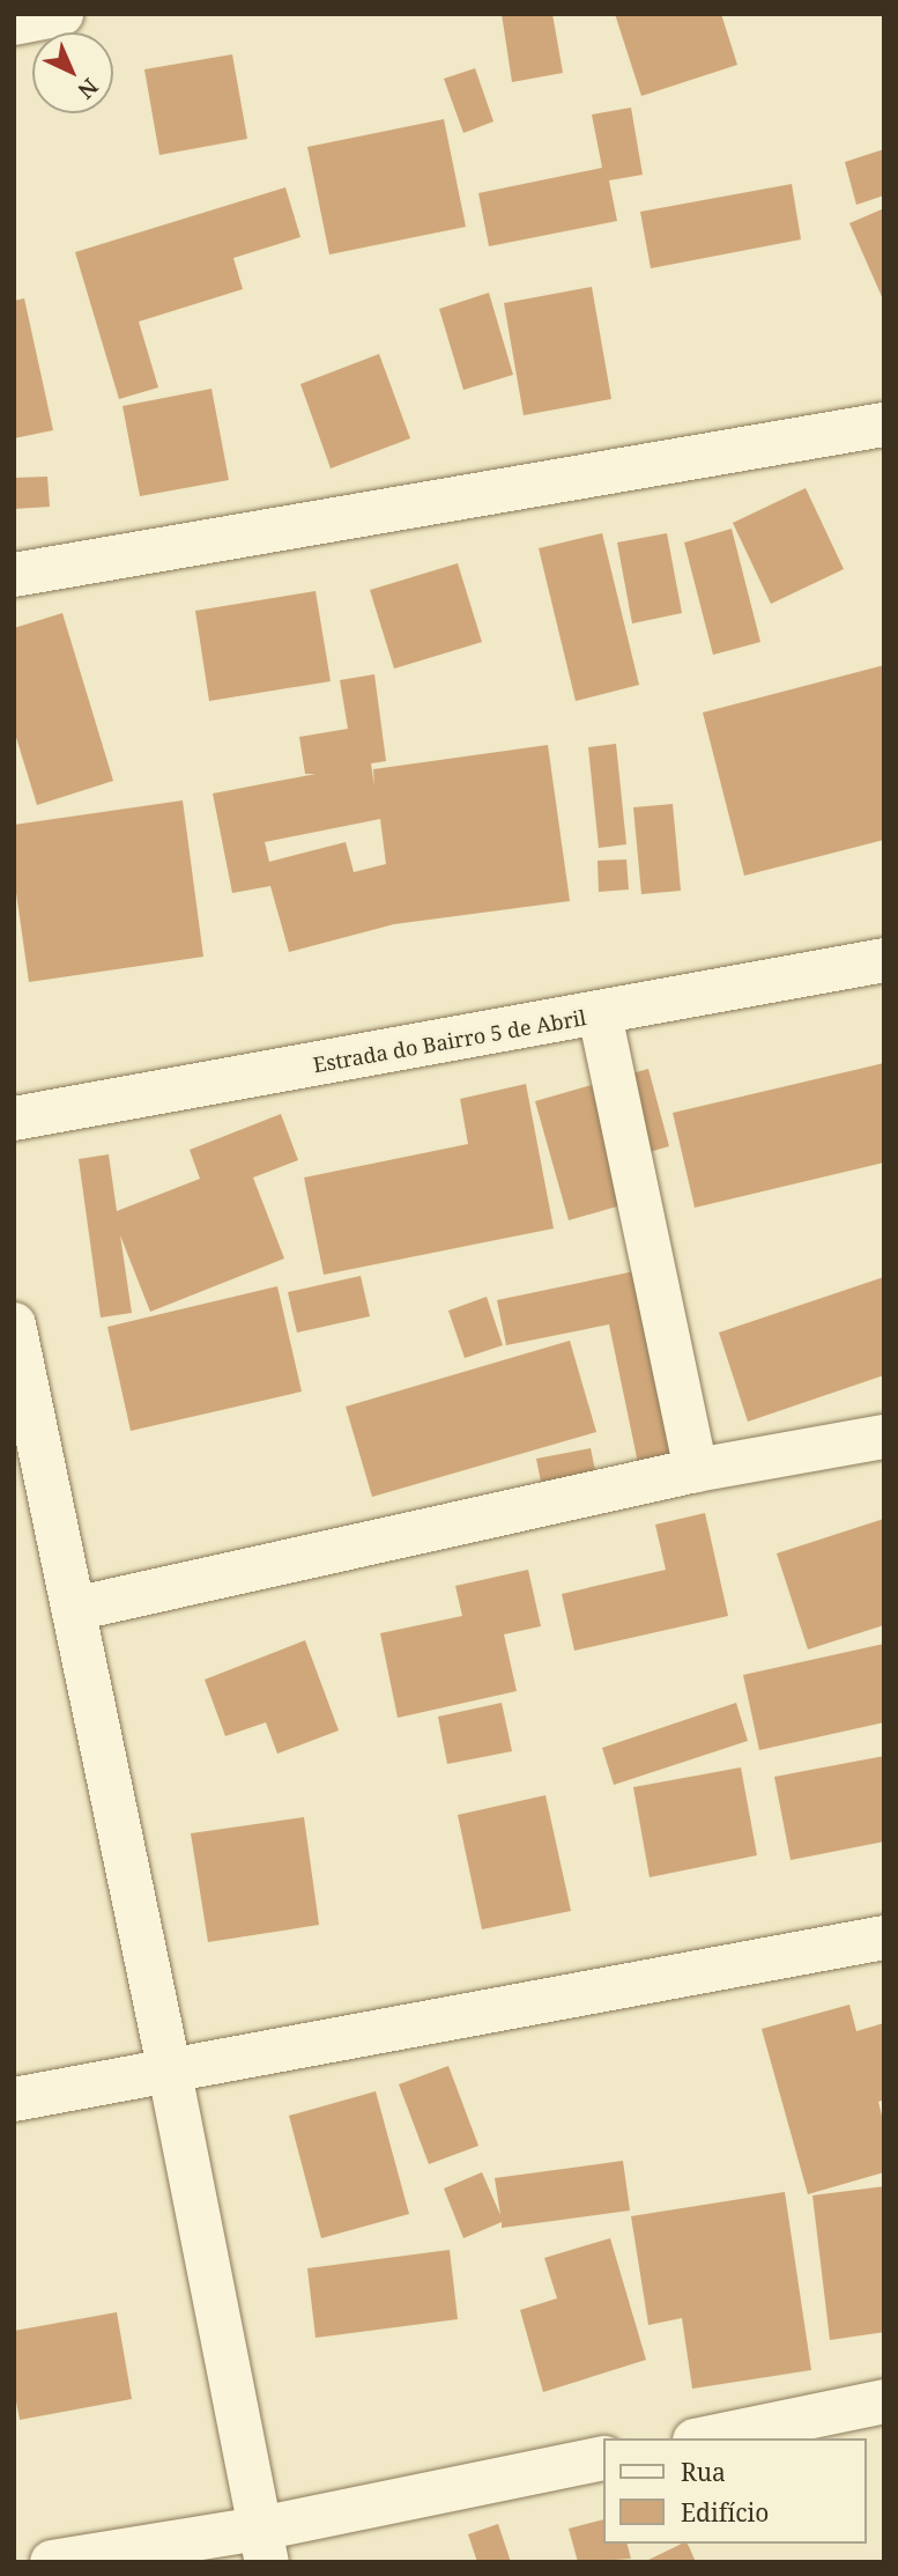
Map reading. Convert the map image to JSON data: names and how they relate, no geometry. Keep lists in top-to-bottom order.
{
  "streets": {
    "street": ["Estrada do Bairro 5 de Abril"]
  },
  "legend": ["Rua", "Edifício"],
  "north": "bottom right"
}
